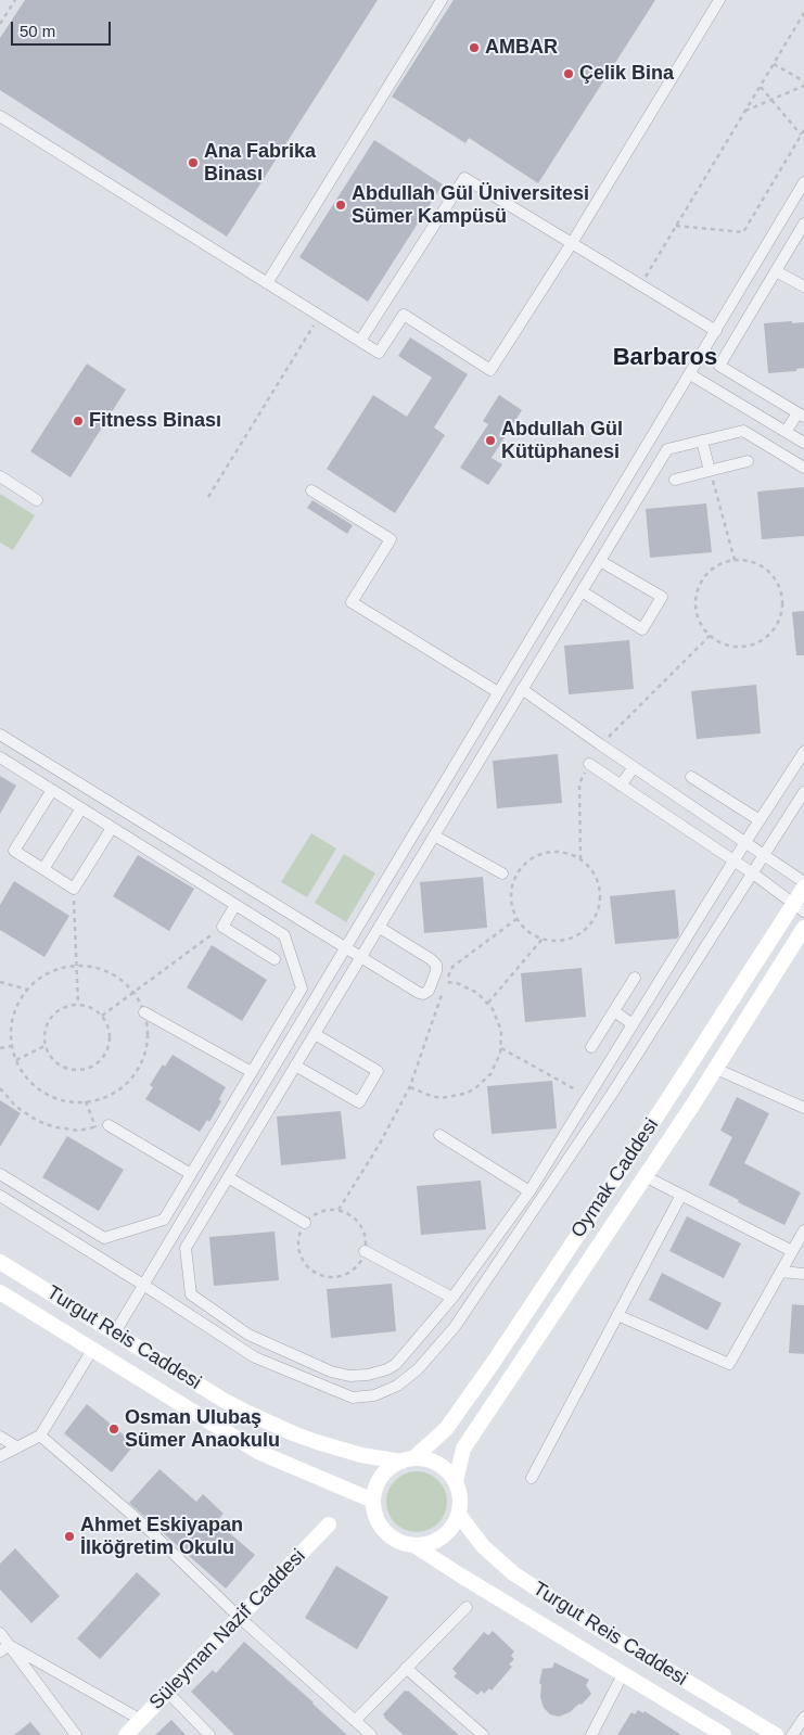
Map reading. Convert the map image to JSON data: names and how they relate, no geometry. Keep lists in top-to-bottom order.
{
  "streets": {
    "street": ["Oymak Caddesi", "Turgut Reis Caddesi", "Süleyman Nazif Caddesi"]
  },
  "crossings": [
    ["Oymak Caddesi", "Turgut Reis Caddesi"]
  ],
  "districts": ["Barbaros"],
  "places": [
    "AMBAR",
    "Çelik Bina",
    "Ana Fabrika Binası",
    "Abdullah Gül Üniversitesi Sümer Kampüsü",
    "Fitness Binası",
    "Abdullah Gül Kütüphanesi",
    "Osman Ulubaş Sümer Anaokulu",
    "Ahmet Eskiyapan İlköğretim Okulu"
  ],
  "scale_bar": "50 m"
}
